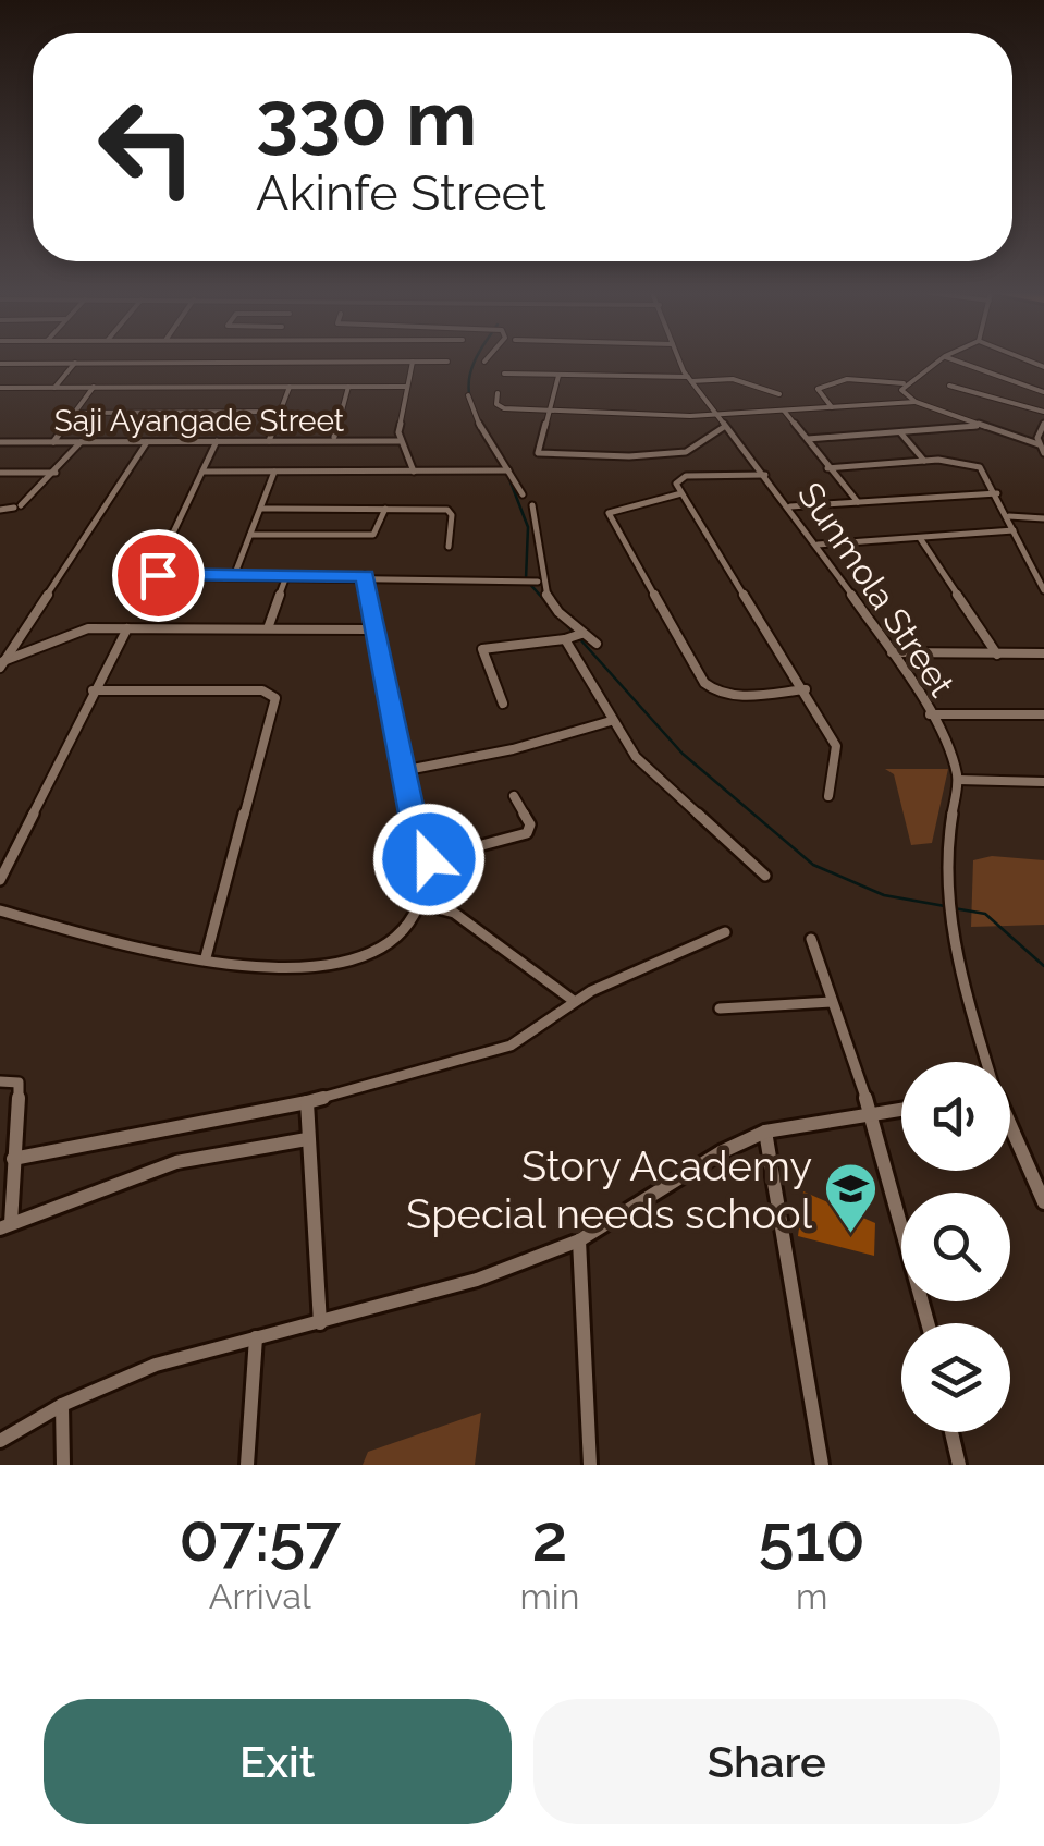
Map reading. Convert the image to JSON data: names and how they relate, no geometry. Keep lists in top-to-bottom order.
{
  "streets": {
    "street": ["Saji Ayangade Street", "Sunmola Street"]
  },
  "places": {
    "school or university": ["Story Academy Special needs school"]
  },
  "page": {
    "turn": ["330 m", "Akinfe Street"],
    "eta": [
      "07:57",
      "Arrival",
      "2",
      "min",
      "510",
      "m"
    ],
    "buttons": ["Exit", "Share"]
  }
}
